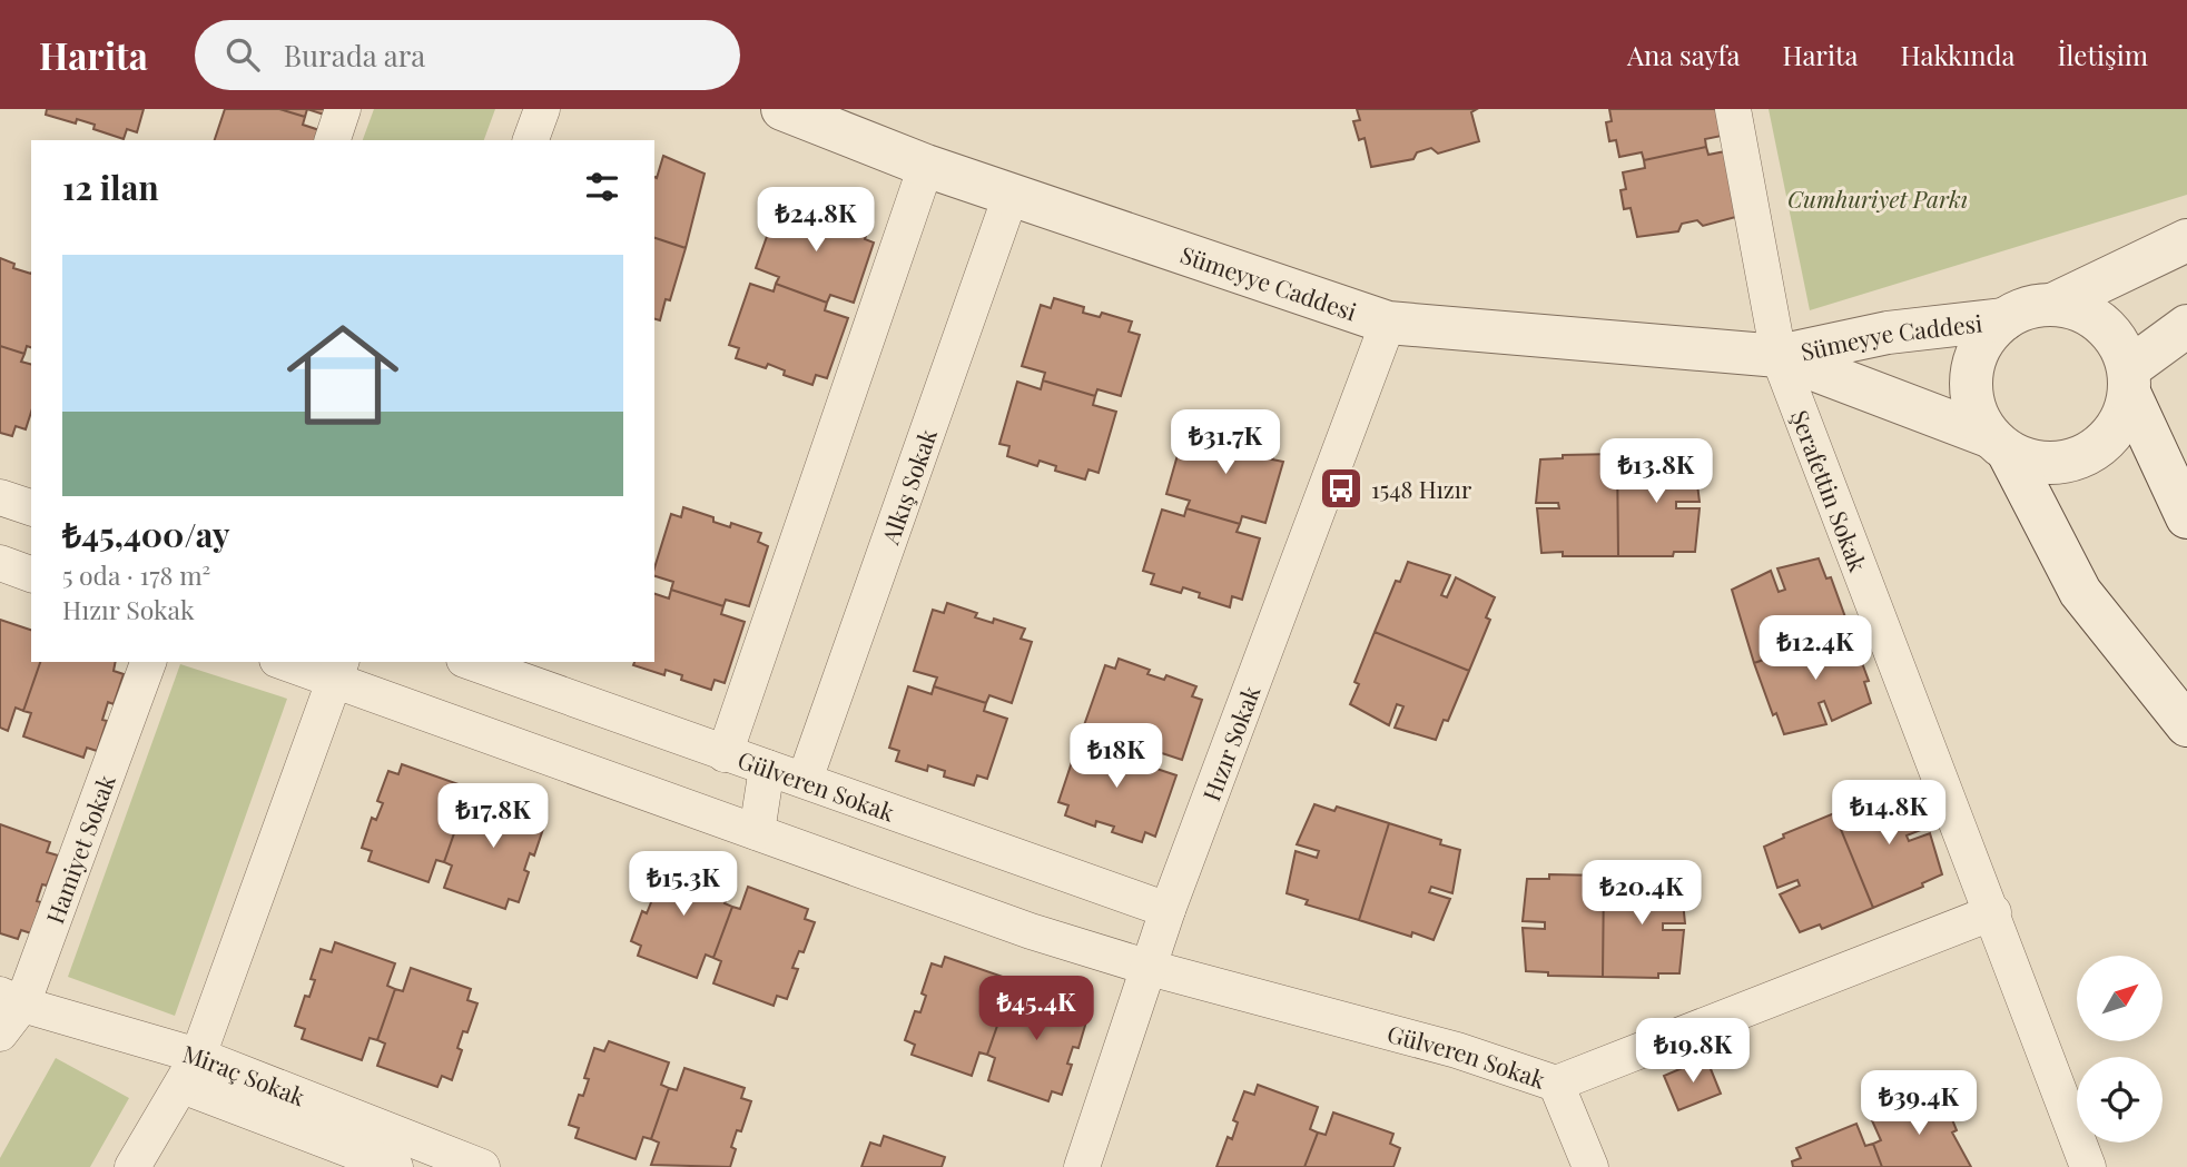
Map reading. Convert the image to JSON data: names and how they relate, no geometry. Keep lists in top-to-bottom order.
{
  "streets": {
    "street": [
      "Sümeyye Caddesi",
      "Alkış Sokak",
      "Şerafettin Sokak",
      "Hızır Sokak",
      "Gülveren Sokak",
      "Hamiyet Sokak",
      "Miraç Sokak"
    ]
  },
  "crossings": [
    ["Sümeyye Caddesi", "Alkış Sokak"],
    ["Sümeyye Caddesi", "Şerafettin Sokak"],
    ["Sümeyye Caddesi", "Hızır Sokak"],
    ["Alkış Sokak", "Gülveren Sokak"],
    ["Şerafettin Sokak", "Gülveren Sokak"],
    ["Hızır Sokak", "Gülveren Sokak"],
    ["Hamiyet Sokak", "Miraç Sokak"]
  ],
  "parks": ["Cumhuriyet Parkı"],
  "places": {
    "bus stop": ["1548 Hızır"]
  },
  "north": "top right",
  "page": {
    "header": "Harita",
    "search": "Burada ara",
    "nav": [
      "Ana sayfa",
      "Harita",
      "Hakkında",
      "İletişim"
    ],
    "heading": "12 ilan",
    "price": [
      "₺24.8K",
      "₺31.7K",
      "₺13.8K",
      "₺12.4K",
      "₺18K",
      "₺14.8K",
      "₺17.8K",
      "₺15.3K",
      "₺20.4K",
      "₺45.4K",
      "₺19.8K",
      "₺39.4K"
    ],
    "list": [
      {
        "name": "₺45,400/ay",
        "note": "5 oda · 178 m² · Hızır Sokak"
      }
    ]
  }
}
